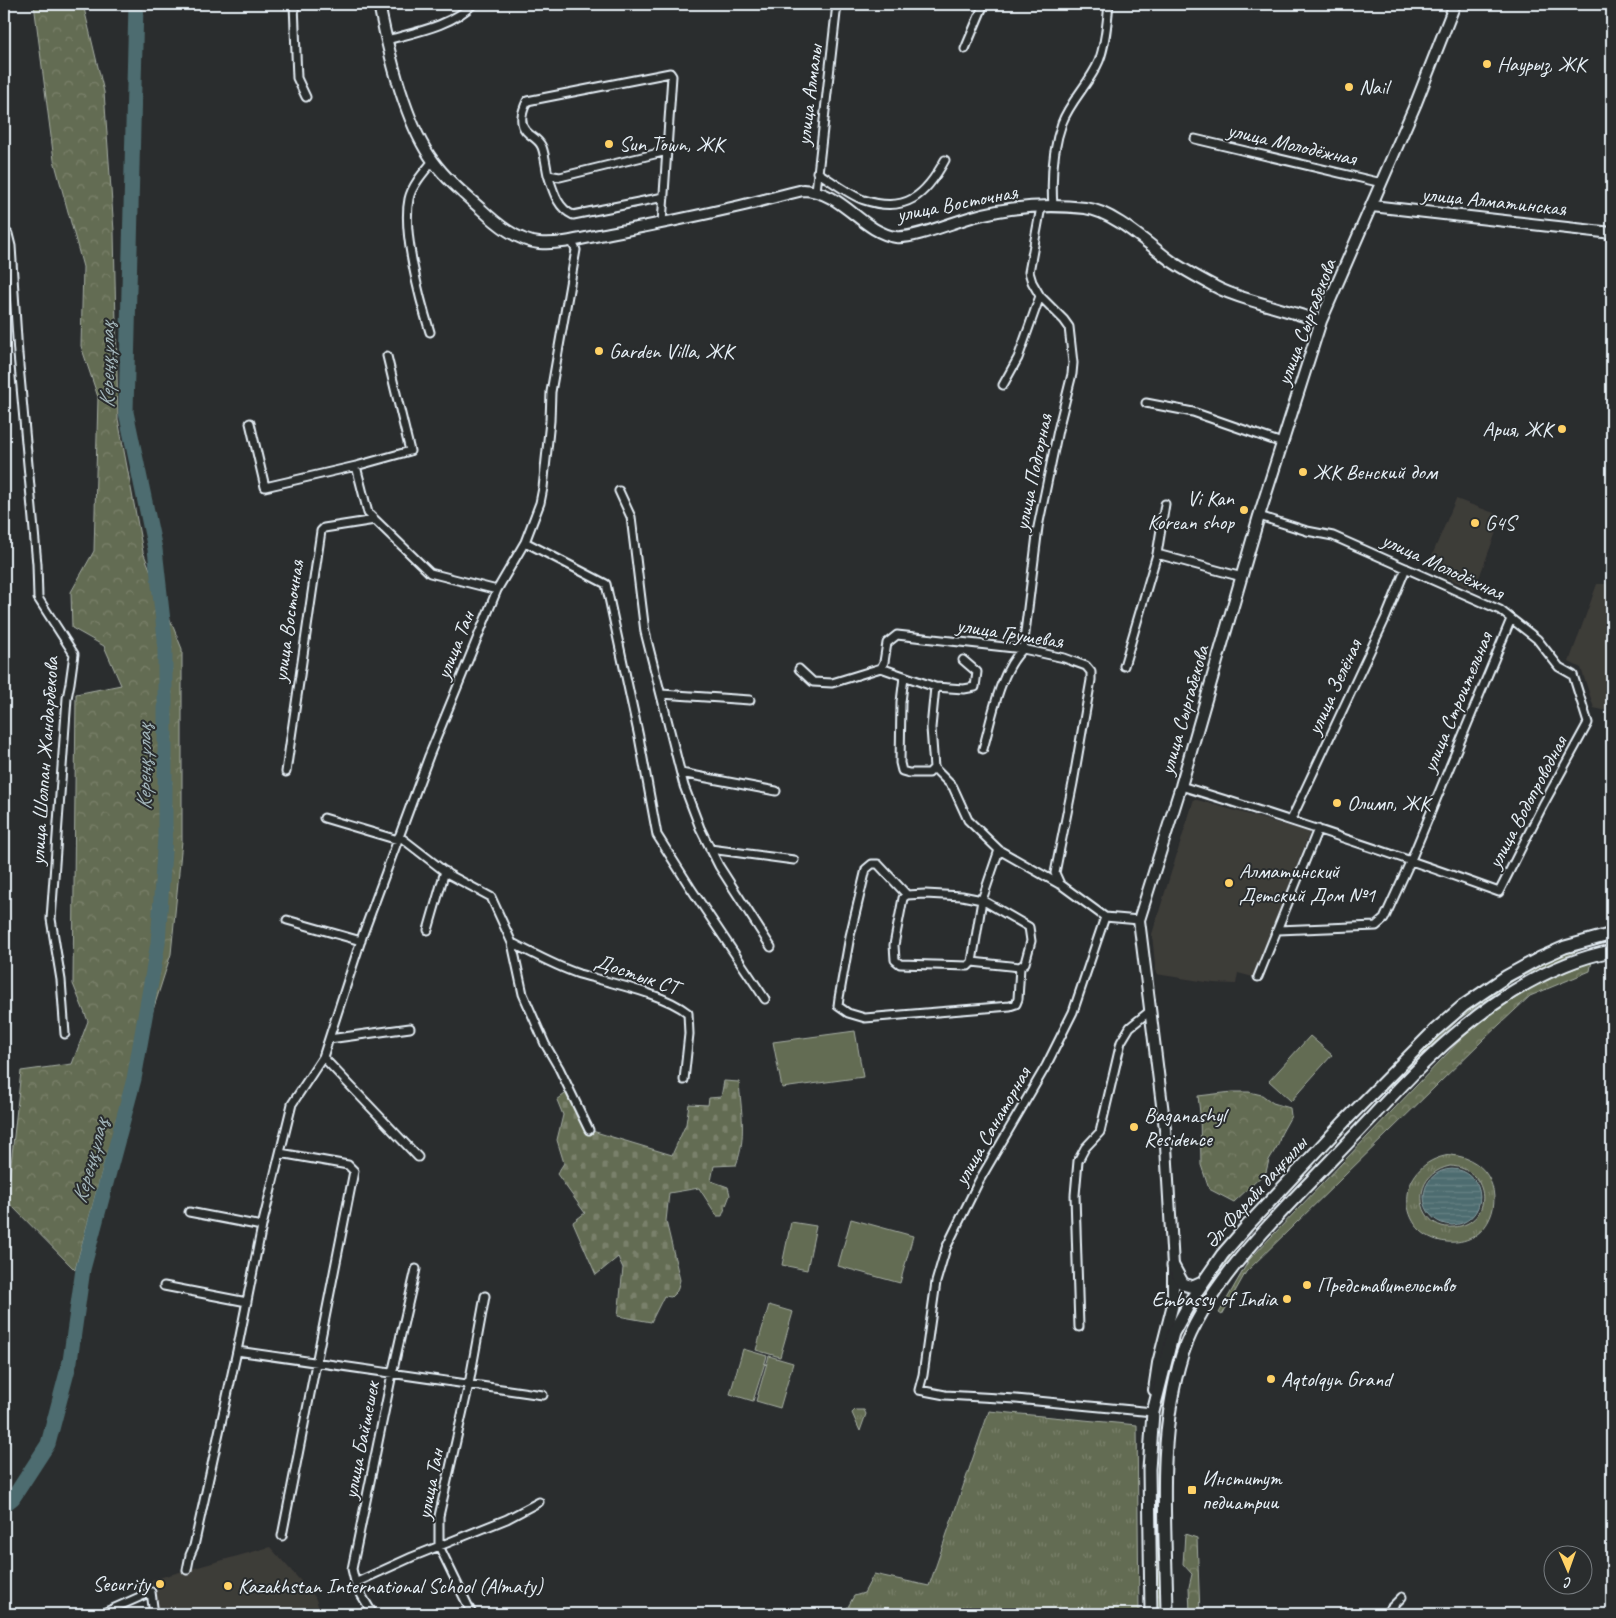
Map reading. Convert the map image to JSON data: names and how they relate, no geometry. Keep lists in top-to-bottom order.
{
  "streets": {
    "main road": ["Әл-Фараби даңғылы"],
    "street": [
      "улица Алмалы",
      "улица Молодёжная",
      "улица Алматинская",
      "улица Восточная",
      "улица Сыргабекова",
      "улица Подгорная",
      "улица Грушевая",
      "улица Тан",
      "улица Зелёная",
      "улица Строительная",
      "улица Шолпан Жандарбекова",
      "улица Водопроводная",
      "Достык СТ",
      "улица Санаторная",
      "улица Байшешек"
    ]
  },
  "crossings": [
    ["улица Алмалы", "улица Восточная"],
    ["улица Молодёжная", "улица Сыргабекова"],
    ["улица Молодёжная", "улица Зелёная"],
    ["улица Молодёжная", "улица Строительная"],
    ["улица Молодёжная", "улица Водопроводная"],
    ["улица Алматинская", "улица Сыргабекова"],
    ["улица Восточная", "улица Сыргабекова"],
    ["улица Восточная", "улица Подгорная"],
    ["улица Сыргабекова", "улица Водопроводная"],
    ["улица Сыргабекова", "улица Санаторная"],
    ["улица Сыргабекова", "Әл-Фараби даңғылы"],
    ["улица Подгорная", "улица Грушевая"],
    ["улица Зелёная", "улица Водопроводная"],
    ["улица Строительная", "улица Водопроводная"],
    ["улица Санаторная", "Әл-Фараби даңғылы"]
  ],
  "water": ["Кереңқұлақ"],
  "places": {
    "other": [
      "Наурыз, ЖК",
      "Nail",
      "Sun Town, ЖК",
      "Garden Villa, ЖК",
      "Ария, ЖК",
      "ЖК Венский дом",
      "Vi Kan Korean shop",
      "G4S",
      "Олимп, ЖК",
      "Алматинский Детский Дом №1",
      "Baganashyl Residence",
      "Представительство",
      "Embassy of India",
      "Aqtolqyn Grand",
      "Security",
      "Kazakhstan International School (Almaty)"
    ],
    "transit": ["Институт педиатрии"]
  },
  "north": "bottom"
}
